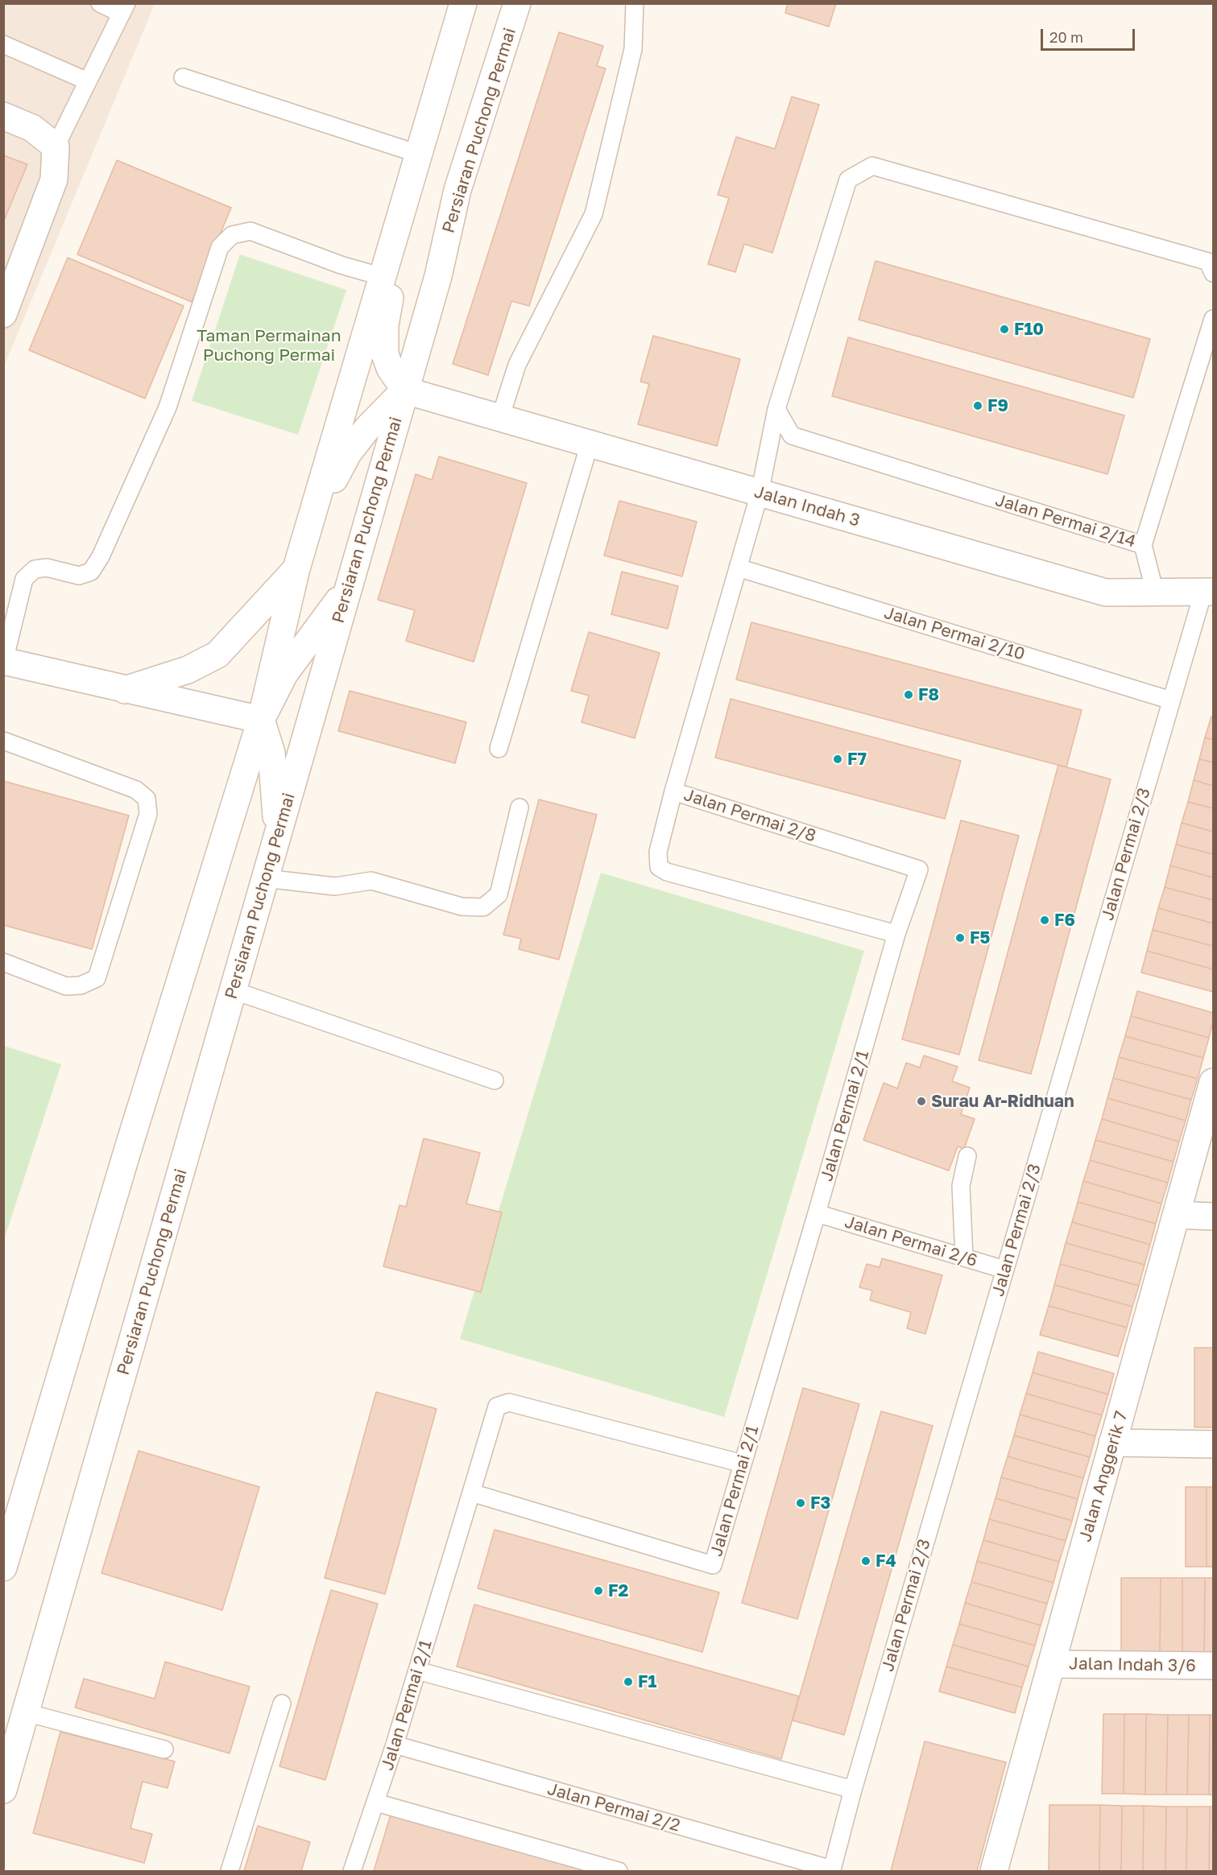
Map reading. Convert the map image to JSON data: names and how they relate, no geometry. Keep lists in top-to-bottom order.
{
  "streets": {
    "street": [
      "Persiaran Puchong Permai",
      "Jalan Indah 3",
      "Jalan Anggerik 7",
      "Jalan Indah 3/6"
    ],
    "lane": [
      "Jalan Permai 2/14",
      "Jalan Permai 2/10",
      "Jalan Permai 2/8",
      "Jalan Permai 2/3",
      "Jalan Permai 2/1",
      "Jalan Permai 2/6",
      "Jalan Permai 2/2"
    ]
  },
  "crossings": [
    ["Persiaran Puchong Permai", "Jalan Indah 3"],
    ["Jalan Indah 3", "Jalan Permai 2/8"],
    ["Jalan Indah 3", "Jalan Permai 2/3"],
    ["Jalan Permai 2/10", "Jalan Permai 2/8"],
    ["Jalan Permai 2/10", "Jalan Permai 2/3"],
    ["Jalan Permai 2/8", "Jalan Permai 2/1"],
    ["Jalan Permai 2/3", "Jalan Permai 2/6"],
    ["Jalan Permai 2/3", "Jalan Permai 2/2"],
    ["Jalan Permai 2/1", "Jalan Permai 2/6"],
    ["Jalan Permai 2/1", "Jalan Permai 2/2"],
    ["Jalan Anggerik 7", "Jalan Indah 3/6"]
  ],
  "parks": ["Taman Permainan Puchong Permai"],
  "places": [
    "F10",
    "F9",
    "F8",
    "F7",
    "F6",
    "F5",
    "Surau Ar-Ridhuan",
    "F3",
    "F4",
    "F2",
    "F1"
  ],
  "scale_bar": "20 m"
}
